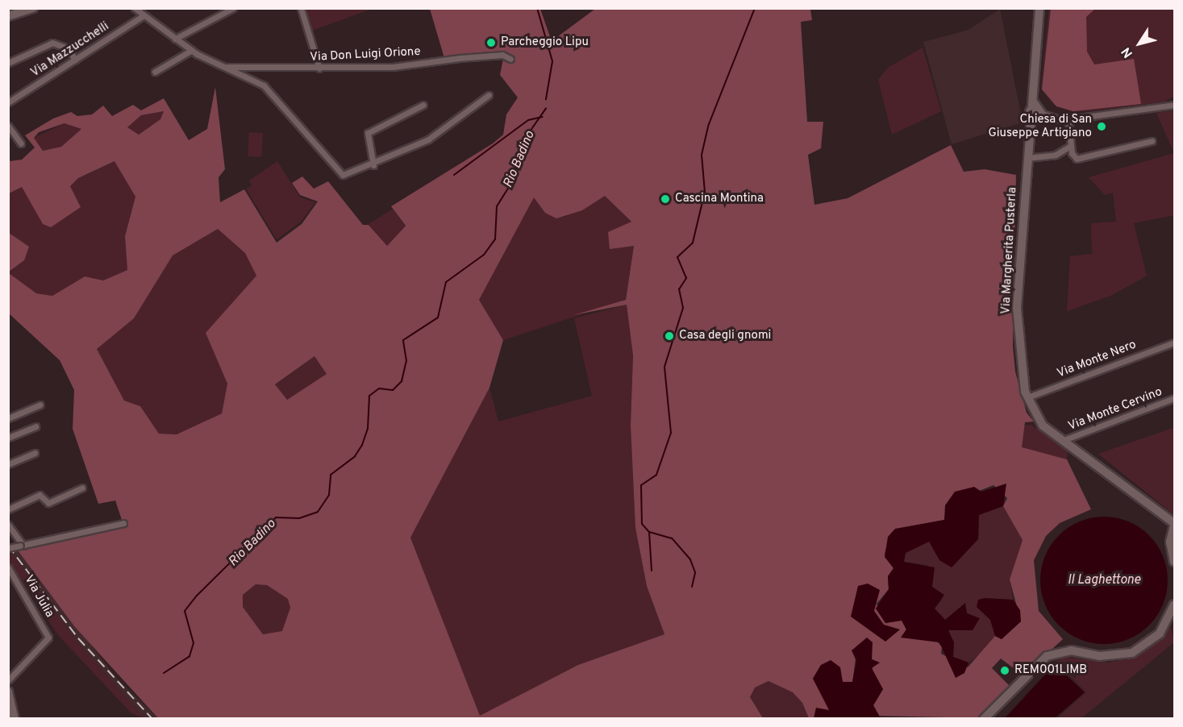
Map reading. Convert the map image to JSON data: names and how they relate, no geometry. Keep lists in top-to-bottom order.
{
  "streets": {
    "street": [
      "Via Mazzucchelli",
      "Via Don Luigi Orione",
      "Via Margherita Pusterla",
      "Via Monte Nero",
      "Via Monte Cervino",
      "Via Julia"
    ]
  },
  "crossings": [
    ["Via Margherita Pusterla", "Via Monte Nero"],
    ["Via Margherita Pusterla", "Via Monte Cervino"]
  ],
  "water": ["Rio Badino", "Il Laghettone"],
  "places": [
    "Parcheggio Lipu",
    "Chiesa di San Giuseppe Artigiano",
    "Cascina Montina",
    "Casa degli gnomi",
    "REM001LIMB"
  ],
  "north": "bottom left"
}
